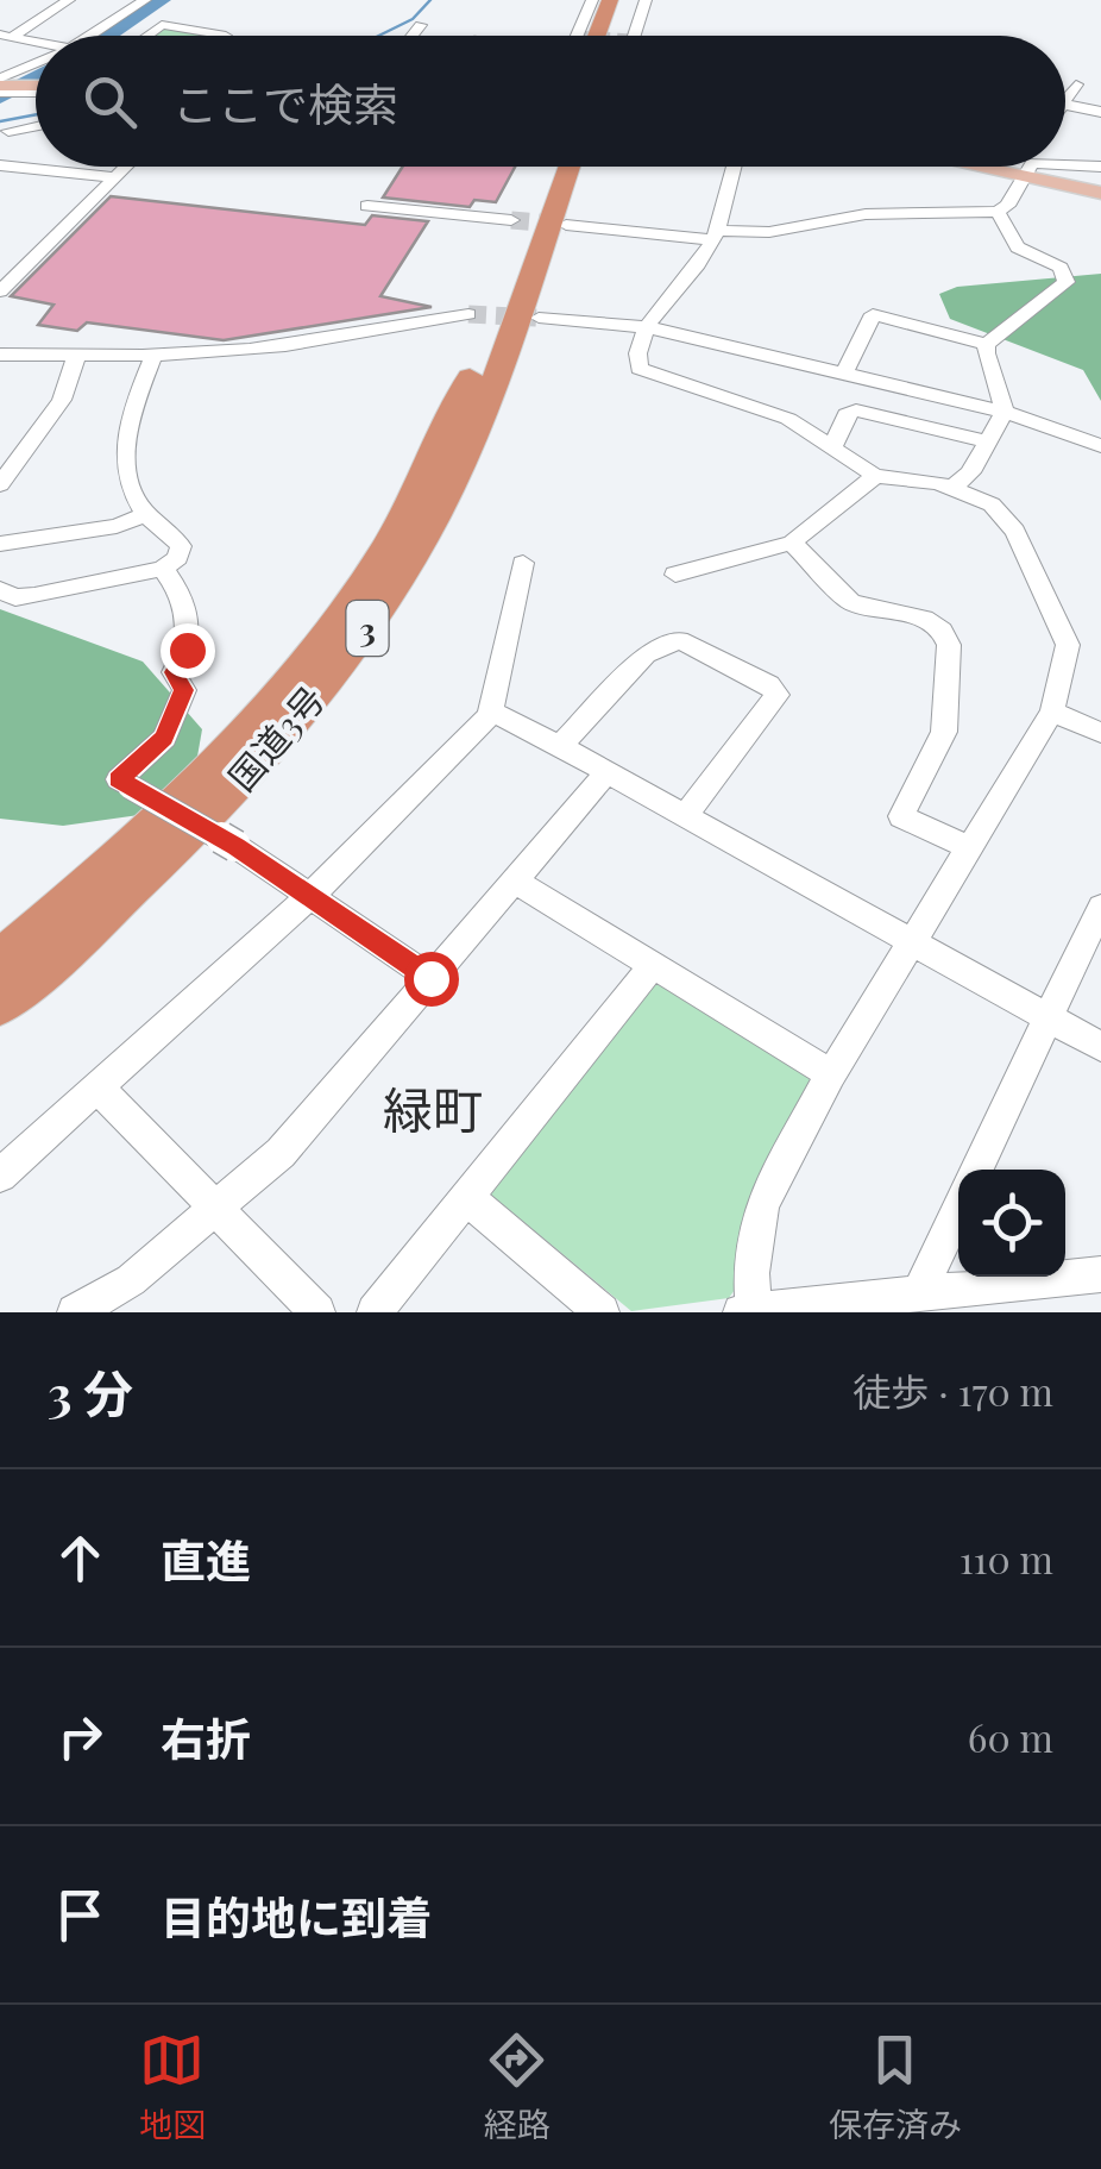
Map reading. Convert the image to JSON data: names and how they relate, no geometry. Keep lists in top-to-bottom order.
{
  "streets": {
    "highway": ["3", "国道3号"]
  },
  "districts": ["緑町"],
  "page": {
    "search": "ここで検索",
    "heading": ["3 分", "徒歩 · 170 m"],
    "list": [
      ["直進", "110 m"],
      ["右折", "60 m"],
      "目的地に到着"
    ],
    "nav": ["地図", "経路", "保存済み"]
  }
}
